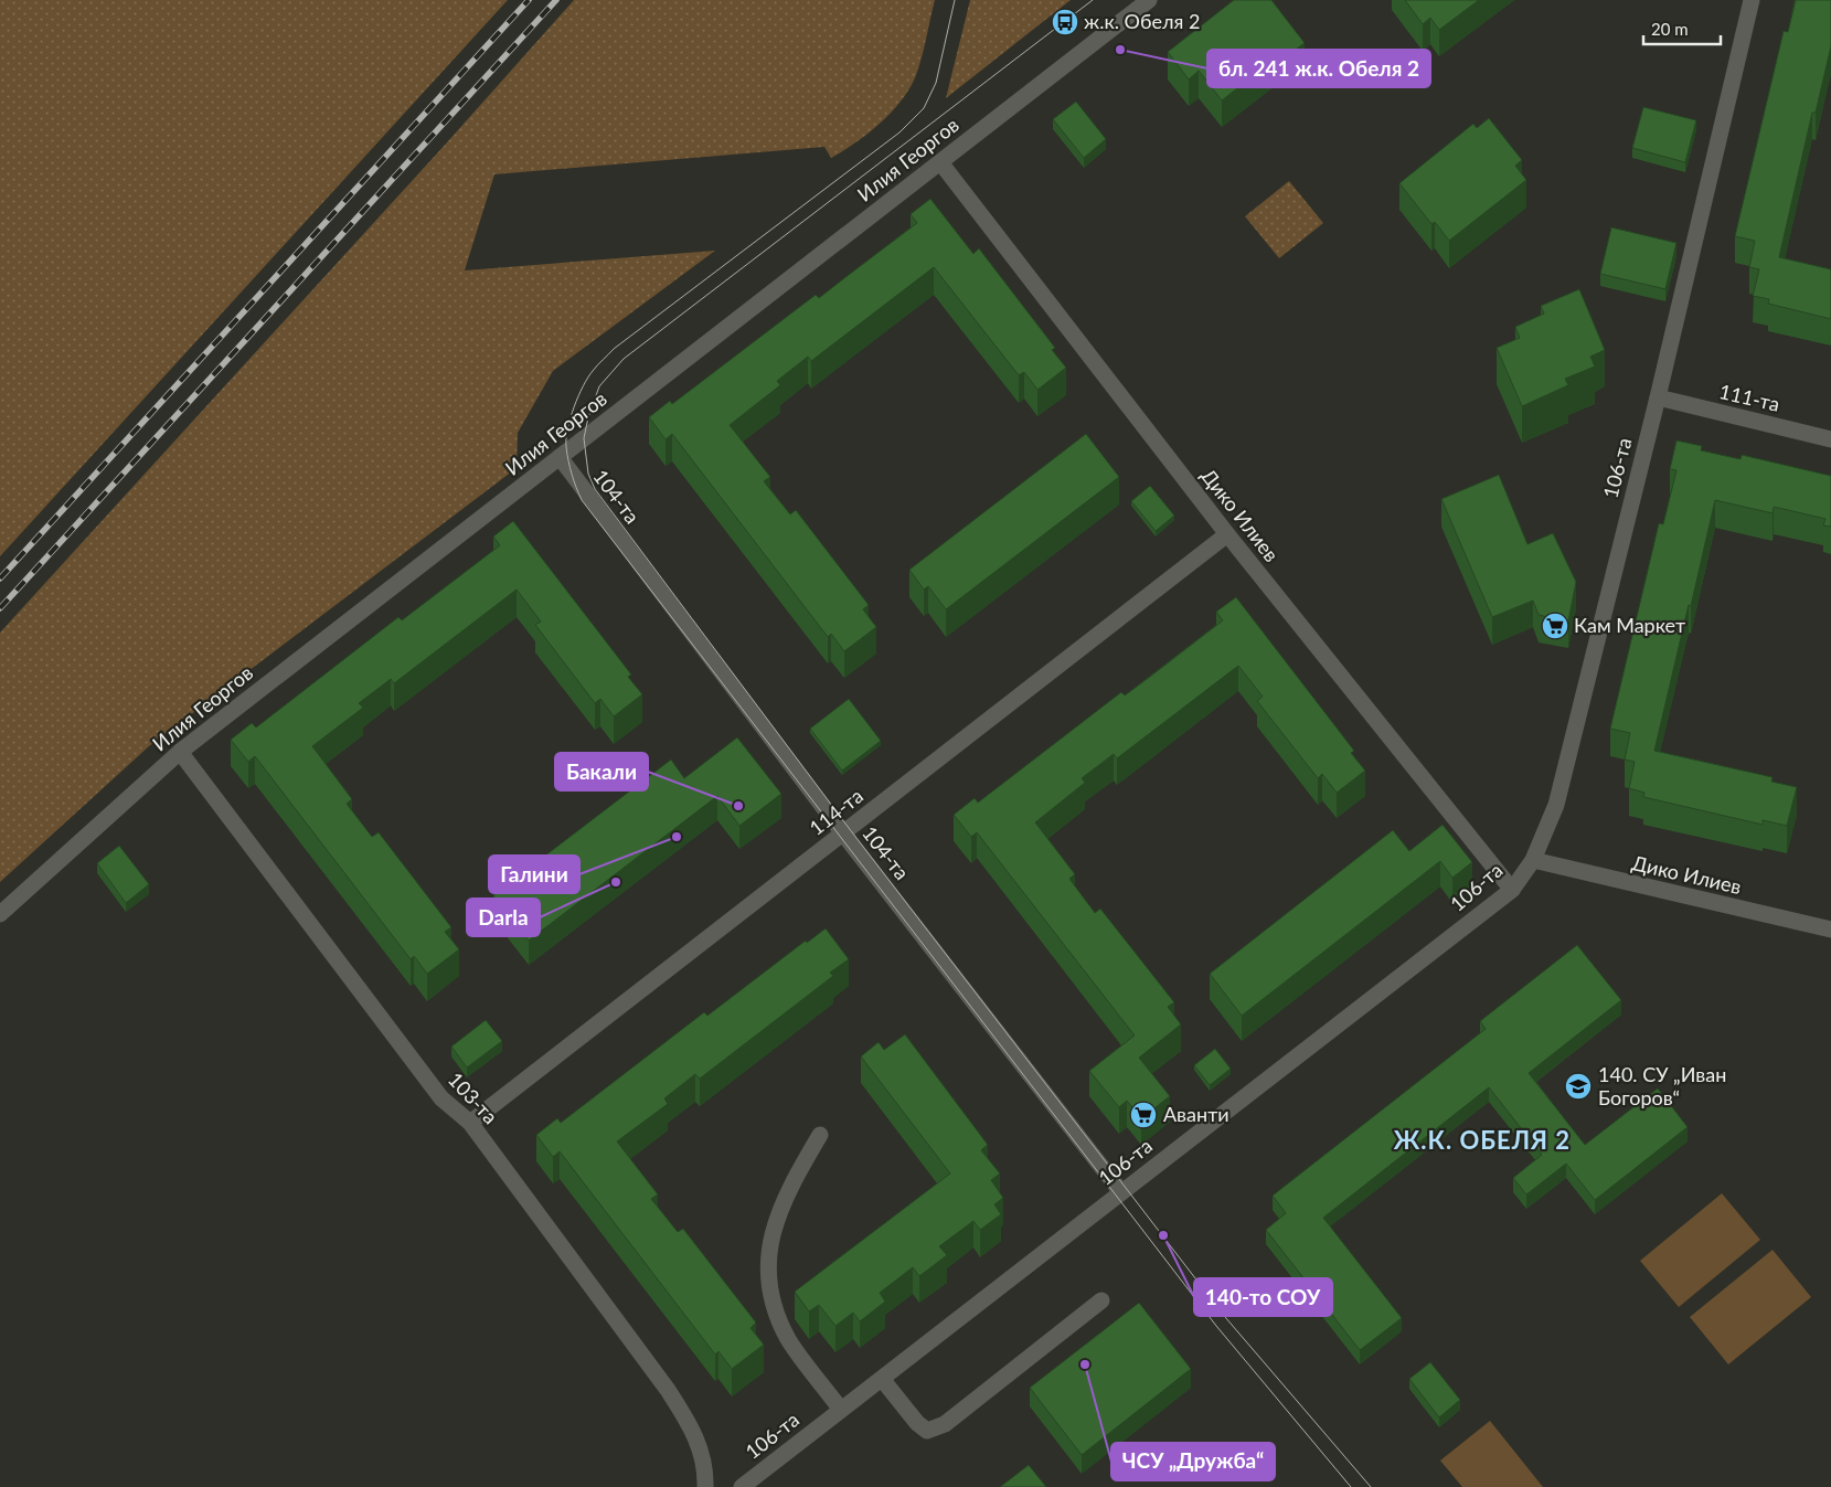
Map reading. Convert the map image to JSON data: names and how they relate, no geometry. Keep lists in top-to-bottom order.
{
  "streets": {
    "street": [
      "Илия Георгов",
      "111-та",
      "106-та",
      "104-та",
      "Дико Илиев",
      "114-та",
      "103-та"
    ]
  },
  "crossings": [
    ["Илия Георгов", "104-та"],
    ["Илия Георгов", "Дико Илиев"],
    ["Илия Георгов", "103-та"],
    ["111-та", "106-та"],
    ["106-та", "104-та"],
    ["106-та", "Дико Илиев"],
    ["104-та", "114-та"],
    ["Дико Илиев", "114-та"],
    ["114-та", "103-та"]
  ],
  "districts": ["Ж.К. ОБЕЛЯ 2"],
  "places": {
    "bus stop": ["ж.к. Обеля 2"],
    "other": [
      "бл. 241 ж.к. Обеля 2",
      "Бакали",
      "Галини",
      "Darla",
      "140-то СОУ",
      "ЧСУ „Дружба“"
    ],
    "supermarket": ["Кам Маркет", "Аванти"],
    "school or university": ["140. СУ „Иван Богоров“"]
  },
  "scale_bar": "20 m"
}
